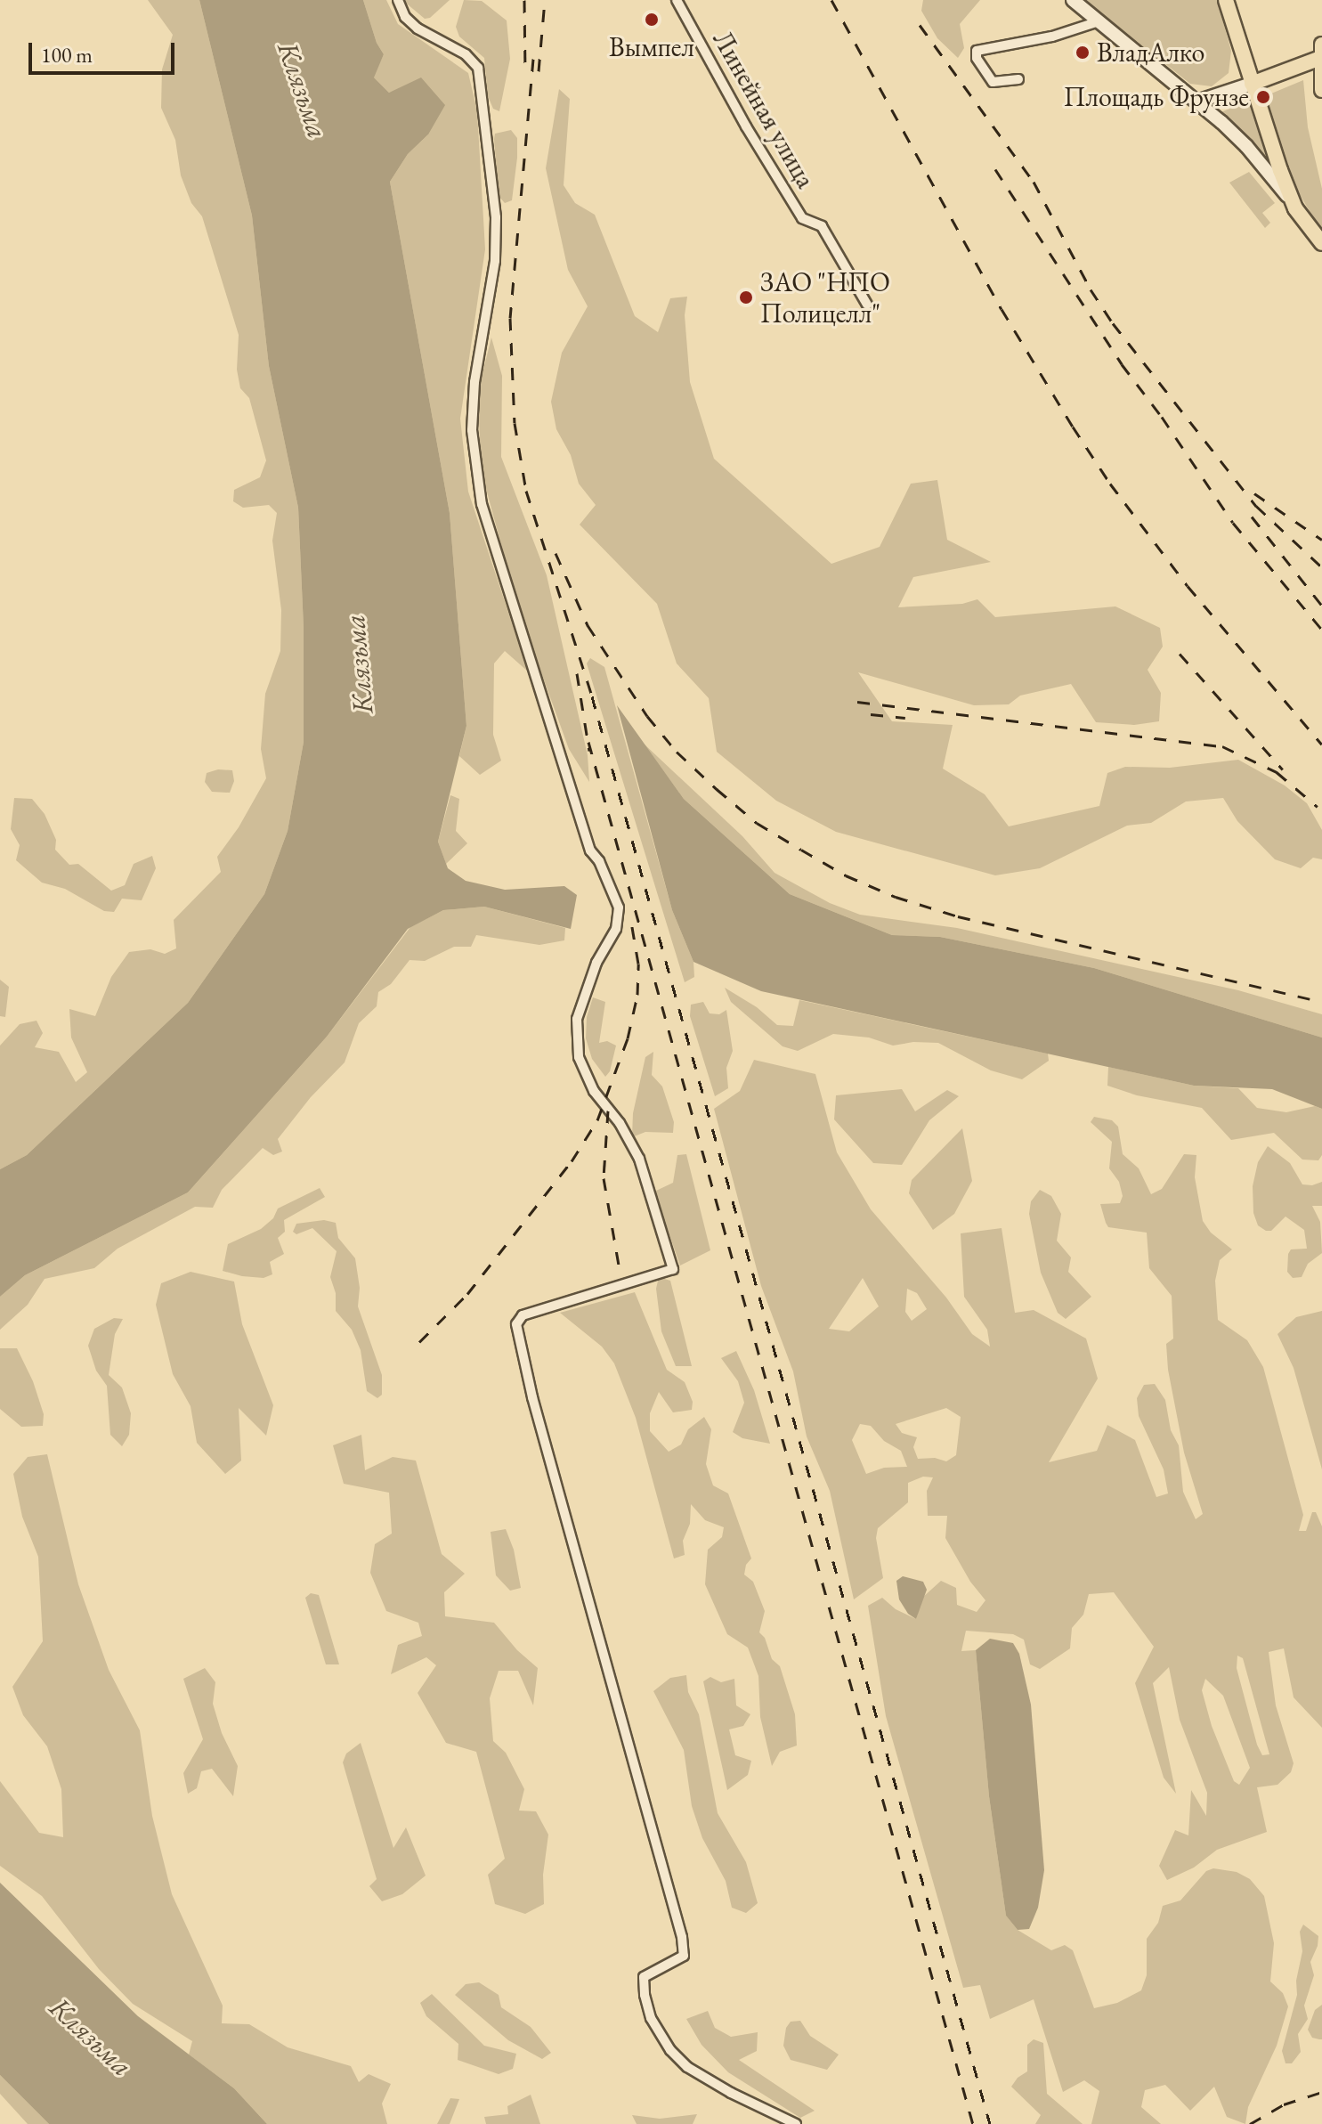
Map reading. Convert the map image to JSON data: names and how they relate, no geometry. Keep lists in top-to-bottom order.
{
  "streets": {
    "street": ["Линейная улица"]
  },
  "water": ["Клязьма"],
  "places": [
    "Вымпел",
    "ВладАлко",
    "Площадь Фрунзе",
    "ЗАО \"НПО Полицелл\""
  ],
  "scale_bar": "100 m"
}
